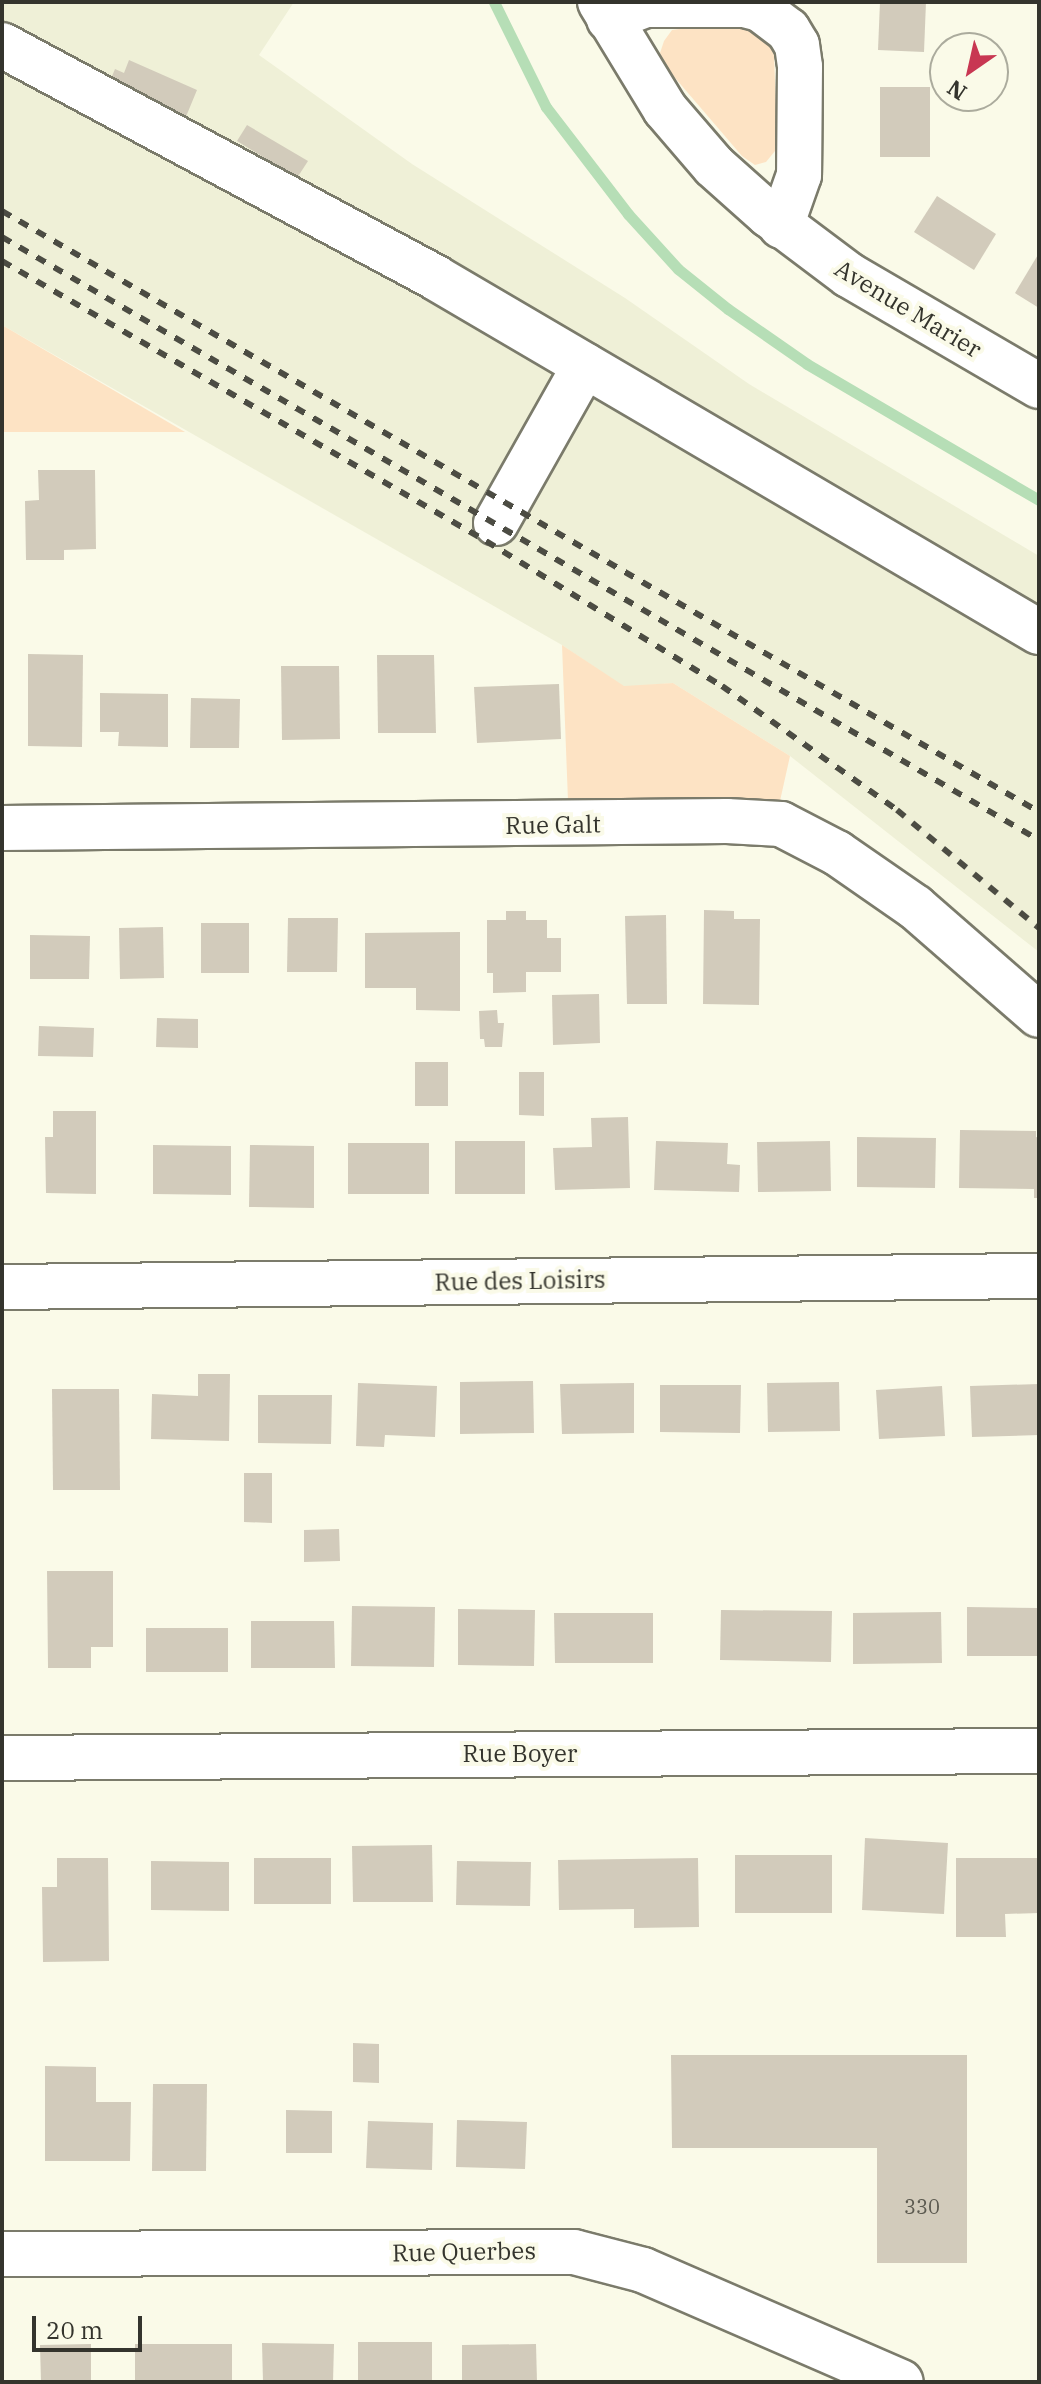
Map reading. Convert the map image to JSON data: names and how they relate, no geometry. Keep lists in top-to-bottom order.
{
  "streets": {
    "street": [
      "Avenue Marier",
      "Rue Galt",
      "Rue des Loisirs",
      "Rue Boyer",
      "Rue Querbes"
    ]
  },
  "house_numbers": ["330"],
  "scale_bar": "20 m",
  "north": "bottom left"
}
